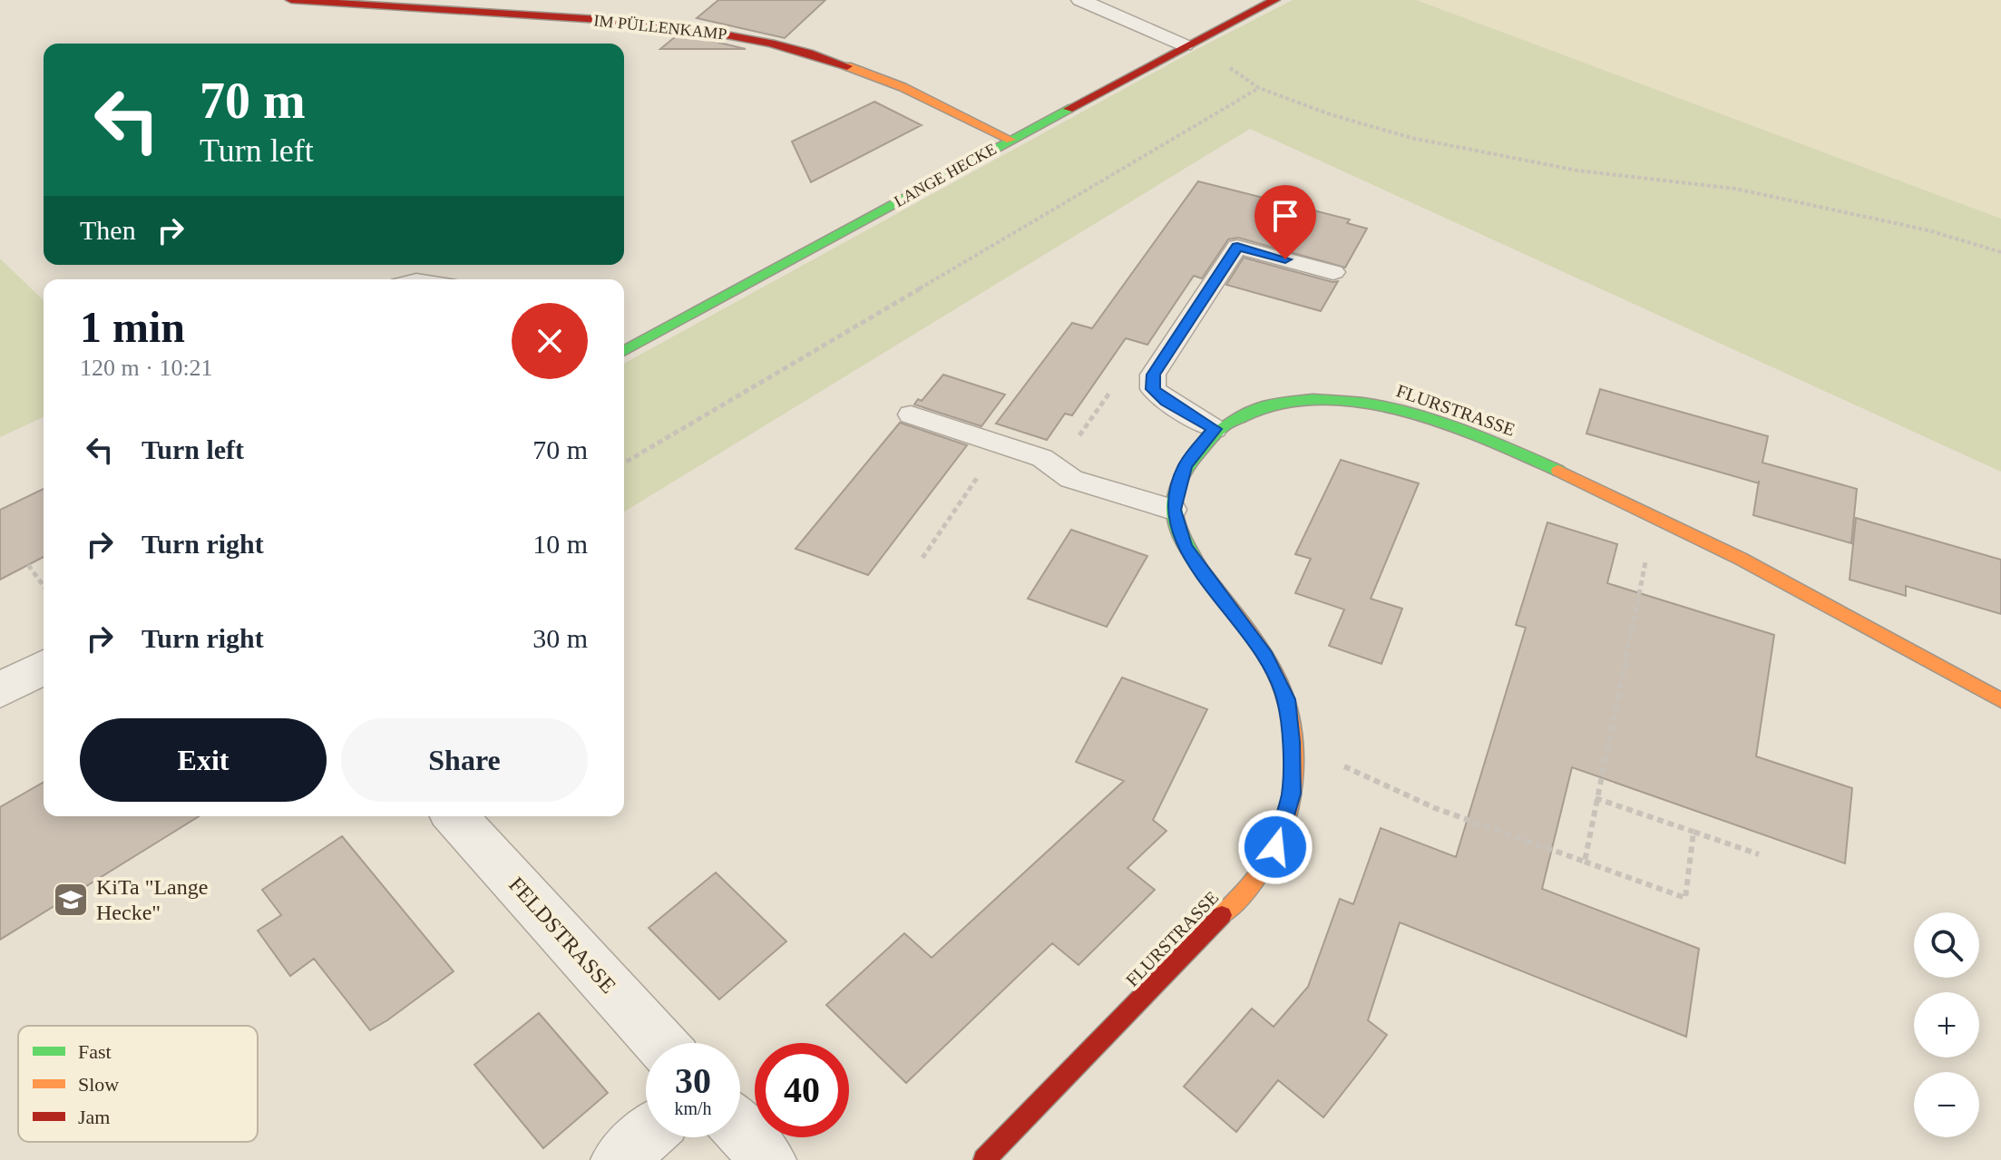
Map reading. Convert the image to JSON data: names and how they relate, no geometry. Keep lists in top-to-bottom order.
{
  "streets": {
    "street": [
      "IM PÜLLENKAMP",
      "LANGE HECKE",
      "FLURSTRASSE",
      "FELDSTRASSE"
    ]
  },
  "crossings": [
    ["IM PÜLLENKAMP", "LANGE HECKE"]
  ],
  "places": {
    "school or university": ["KiTa \"Lange Hecke\""]
  },
  "legend": ["Fast", "Slow", "Jam"],
  "page": {
    "turn": ["70 m", "Turn left"],
    "then": "Then",
    "heading": ["1 min", "120 m · 10:21"],
    "list": [
      {
        "name": "Turn left",
        "value": "70 m"
      },
      {
        "name": "Turn right",
        "value": "10 m"
      },
      {
        "name": "Turn right",
        "value": "30 m"
      }
    ],
    "buttons": ["Exit", "Share"],
    "map_buttons": ["+", "−"],
    "speed": "30 km/h",
    "limit": "40"
  }
}
